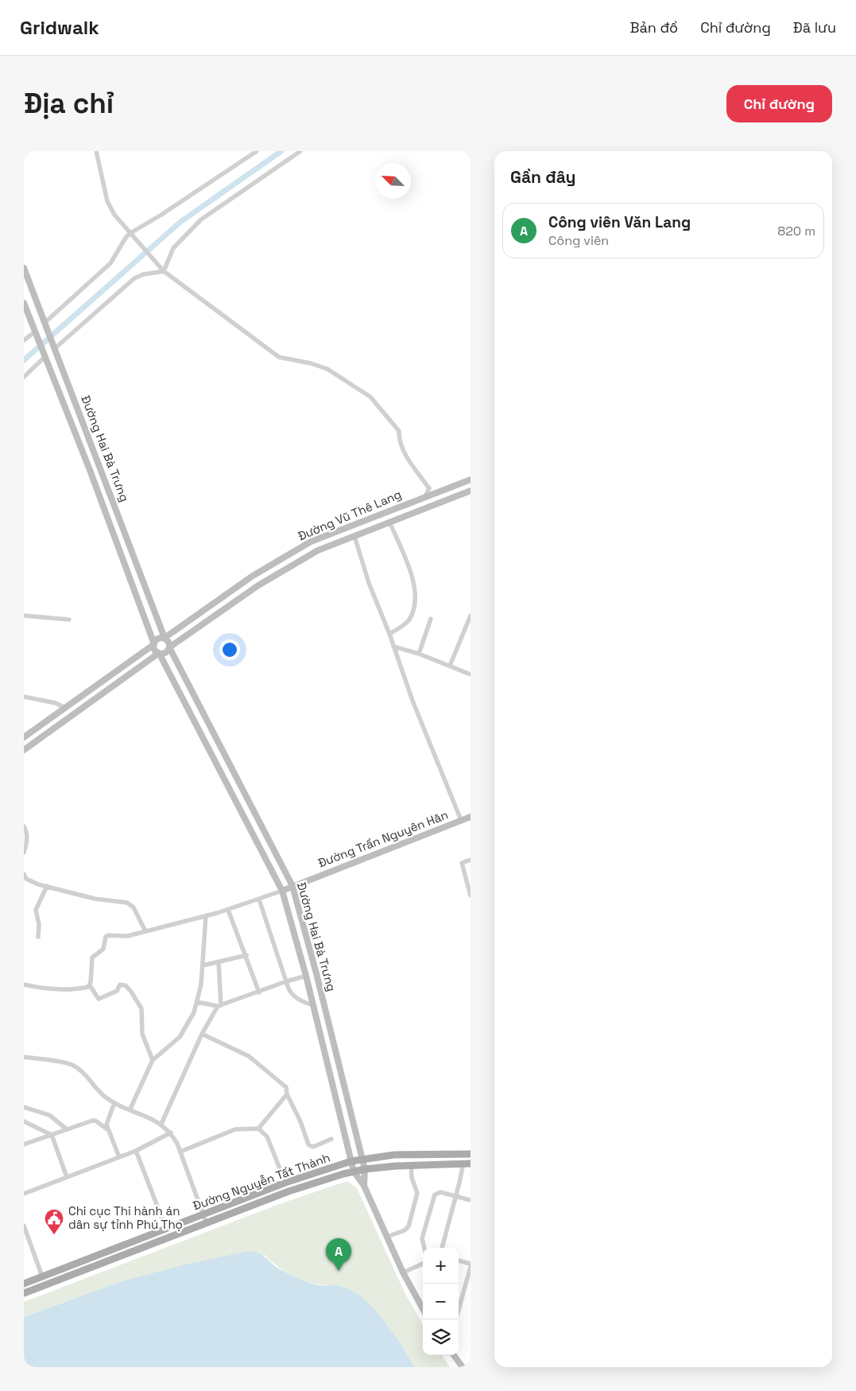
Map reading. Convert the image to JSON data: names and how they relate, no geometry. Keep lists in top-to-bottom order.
{
  "streets": {
    "main road": ["Đường Nguyễn Tất Thành"],
    "street": ["Đường Hai Bà Trưng", "Đường Vũ Thê Lang", "Đường Trần Nguyên Hãn"]
  },
  "crossings": [
    ["Đường Hai Bà Trưng", "Đường Vũ Thê Lang"],
    ["Đường Hai Bà Trưng", "Đường Trần Nguyên Hãn"],
    ["Đường Hai Bà Trưng", "Đường Nguyễn Tất Thành"]
  ],
  "places": {
    "public building": ["Chi cục Thi hành án dân sự tỉnh Phú Thọ"]
  },
  "north": "top left",
  "page": {
    "header": "Gridwalk",
    "nav": ["Bản đồ", "Chỉ đường", "Đã lưu"],
    "buttons": "Chỉ đường",
    "title": "Địa chỉ",
    "heading": "Gần đây",
    "list": [
      {
        "mark": "A",
        "name": "Công viên Văn Lang",
        "note": "Công viên",
        "value": "820 m"
      }
    ],
    "pins": "A",
    "map_buttons": ["+", "−"]
  }
}
